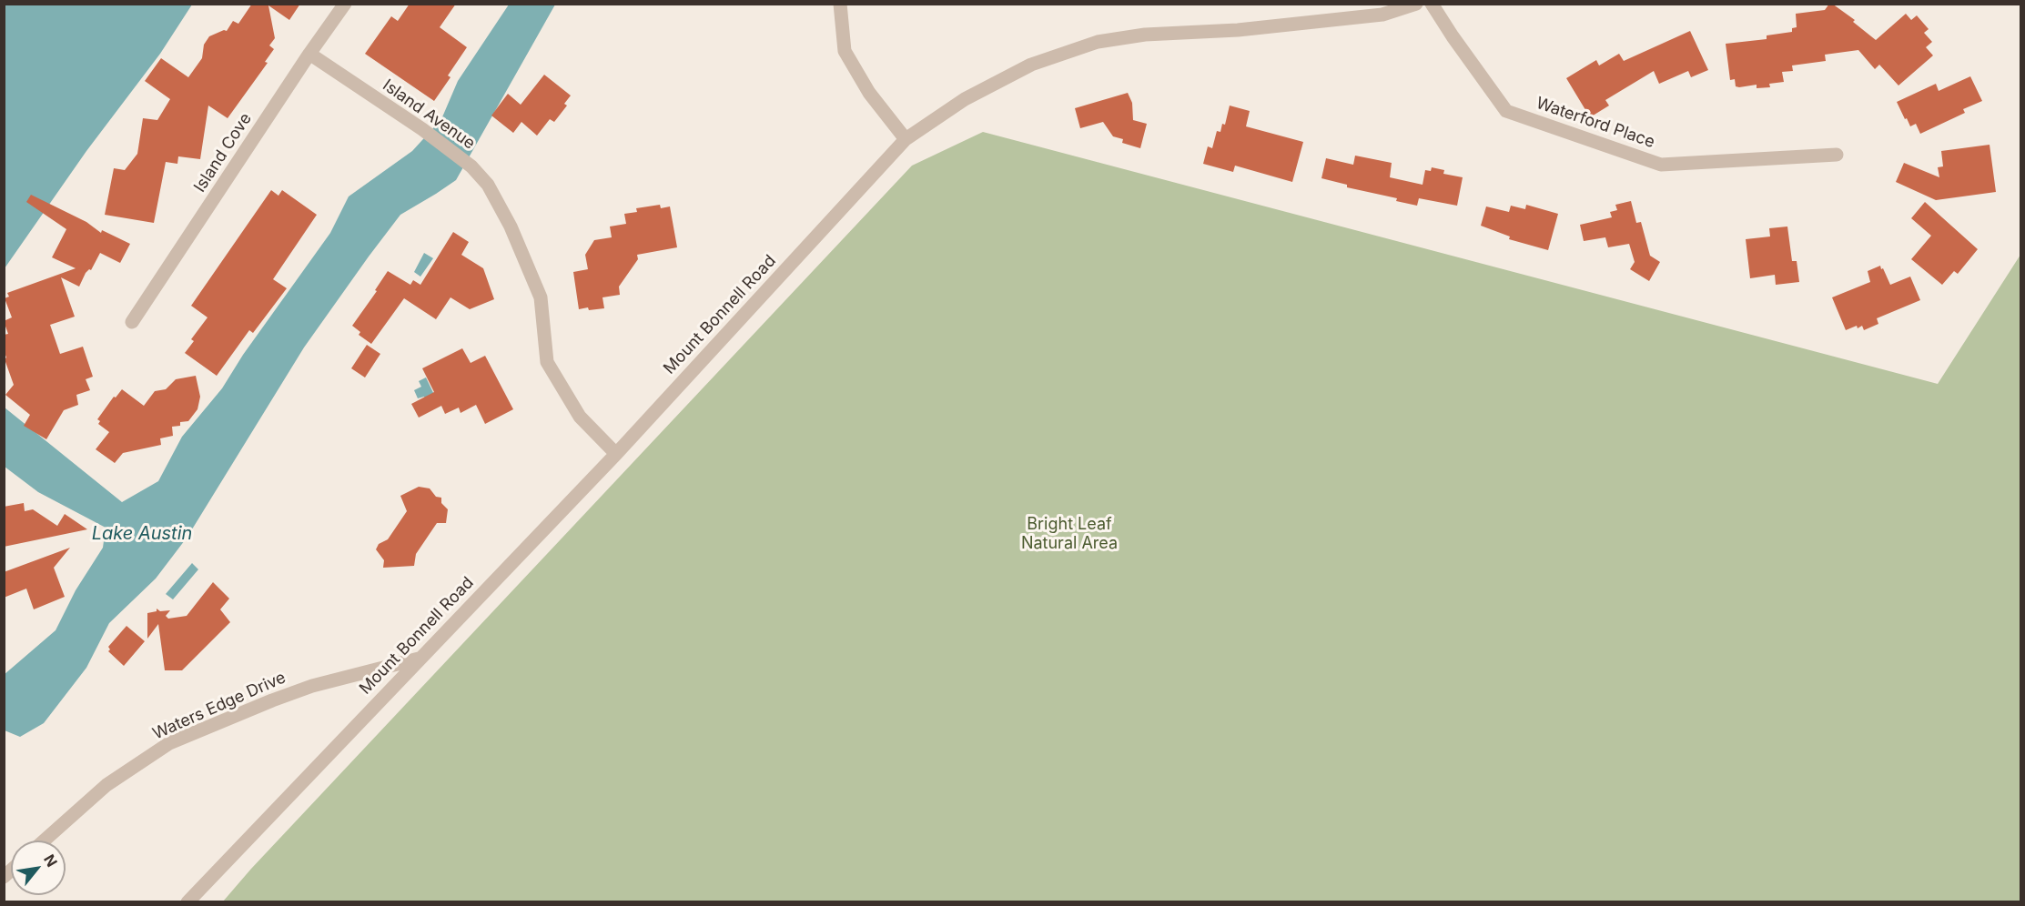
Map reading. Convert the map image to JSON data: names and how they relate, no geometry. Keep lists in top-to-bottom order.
{
  "streets": {
    "street": [
      "Island Avenue",
      "Waterford Place",
      "Island Cove",
      "Mount Bonnell Road",
      "Waters Edge Drive"
    ]
  },
  "crossings": [
    ["Island Avenue", "Island Cove"],
    ["Island Avenue", "Mount Bonnell Road"],
    ["Mount Bonnell Road", "Waters Edge Drive"]
  ],
  "water": ["Lake Austin"],
  "parks": ["Bright Leaf Natural Area"],
  "north": "top right"
}
